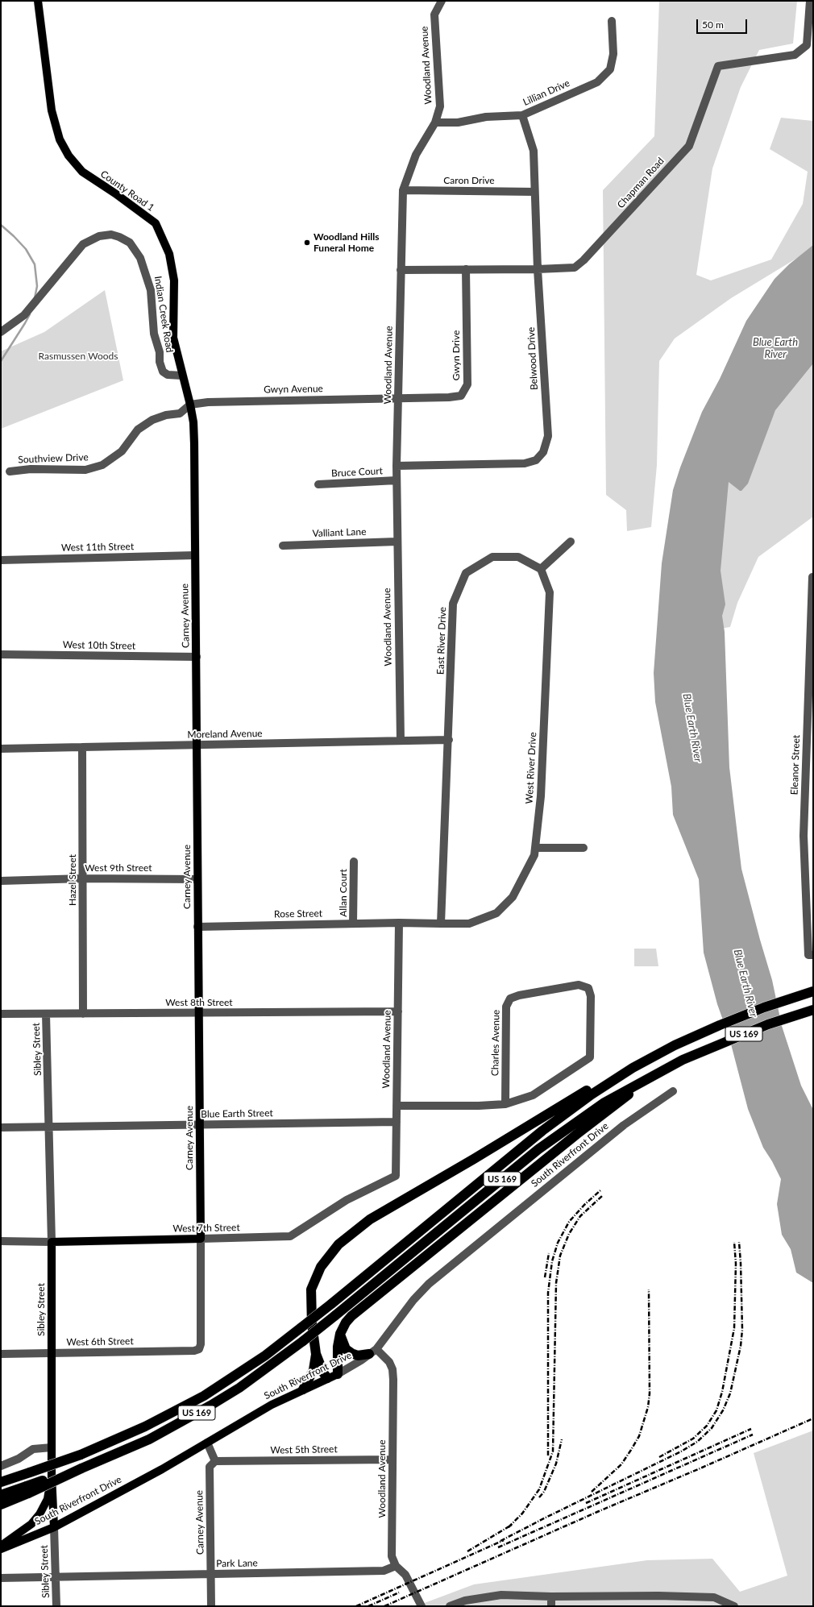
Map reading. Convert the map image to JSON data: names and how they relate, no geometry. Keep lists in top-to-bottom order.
{
  "streets": {
    "highway": ["US 169"],
    "main road": [
      "County Road 1",
      "Carney Avenue",
      "Sibley Street",
      "South Riverfront Drive",
      "West 7th Street"
    ],
    "street": [
      "Woodland Avenue",
      "Lillian Drive",
      "Caron Drive",
      "Chapman Road",
      "Indian Creek Road",
      "Gwyn Drive",
      "Belwood Drive",
      "Gwyn Avenue",
      "Southview Drive",
      "Bruce Court",
      "Valliant Lane",
      "West 11th Street",
      "East River Drive",
      "West 10th Street",
      "Moreland Avenue",
      "Eleanor Street",
      "West River Drive",
      "West 9th Street",
      "Hazel Street",
      "Allan Court",
      "Rose Street",
      "West 8th Street",
      "Charles Avenue",
      "Blue Earth Street",
      "West 6th Street",
      "West 5th Street",
      "Park Lane"
    ]
  },
  "crossings": [
    ["Woodland Avenue", "Lillian Drive"],
    ["Woodland Avenue", "Caron Drive"],
    ["Woodland Avenue", "Chapman Road"],
    ["Woodland Avenue", "Gwyn Drive"],
    ["Woodland Avenue", "Belwood Drive"],
    ["Woodland Avenue", "Gwyn Avenue"],
    ["Woodland Avenue", "Bruce Court"],
    ["Woodland Avenue", "Valliant Lane"],
    ["Woodland Avenue", "Moreland Avenue"],
    ["Woodland Avenue", "West River Drive"],
    ["Woodland Avenue", "Rose Street"],
    ["Woodland Avenue", "West 8th Street"],
    ["Woodland Avenue", "Blue Earth Street"],
    ["Woodland Avenue", "South Riverfront Drive"],
    ["Woodland Avenue", "West 7th Street"],
    ["Woodland Avenue", "West 5th Street"],
    ["Woodland Avenue", "Park Lane"],
    ["Lillian Drive", "Belwood Drive"],
    ["Caron Drive", "Belwood Drive"],
    ["Chapman Road", "Gwyn Drive"],
    ["Chapman Road", "Belwood Drive"],
    ["County Road 1", "Indian Creek Road"],
    ["County Road 1", "Gwyn Avenue"],
    ["County Road 1", "Southview Drive"],
    ["County Road 1", "Carney Avenue"],
    ["Gwyn Drive", "Gwyn Avenue"],
    ["Gwyn Avenue", "Southview Drive"],
    ["Gwyn Avenue", "Carney Avenue"],
    ["Southview Drive", "Carney Avenue"],
    ["West 11th Street", "Carney Avenue"],
    ["Carney Avenue", "West 10th Street"],
    ["Carney Avenue", "Moreland Avenue"],
    ["Carney Avenue", "West 9th Street"],
    ["Carney Avenue", "Rose Street"],
    ["Carney Avenue", "West 8th Street"],
    ["Carney Avenue", "Blue Earth Street"],
    ["Carney Avenue", "West 7th Street"],
    ["Carney Avenue", "West 6th Street"],
    ["Carney Avenue", "West 5th Street"],
    ["Carney Avenue", "Park Lane"],
    ["East River Drive", "Moreland Avenue"],
    ["East River Drive", "West River Drive"],
    ["Moreland Avenue", "Hazel Street"],
    ["West River Drive", "Rose Street"],
    ["West 9th Street", "Hazel Street"],
    ["Hazel Street", "West 8th Street"],
    ["Allan Court", "Rose Street"],
    ["West 8th Street", "Sibley Street"],
    ["Sibley Street", "Blue Earth Street"],
    ["Sibley Street", "South Riverfront Drive"],
    ["Sibley Street", "West 7th Street"],
    ["Sibley Street", "West 6th Street"],
    ["Sibley Street", "Park Lane"]
  ],
  "water": ["Blue Earth River"],
  "parks": ["Rasmussen Woods"],
  "places": ["Woodland Hills Funeral Home"],
  "scale_bar": "50 m"
}
